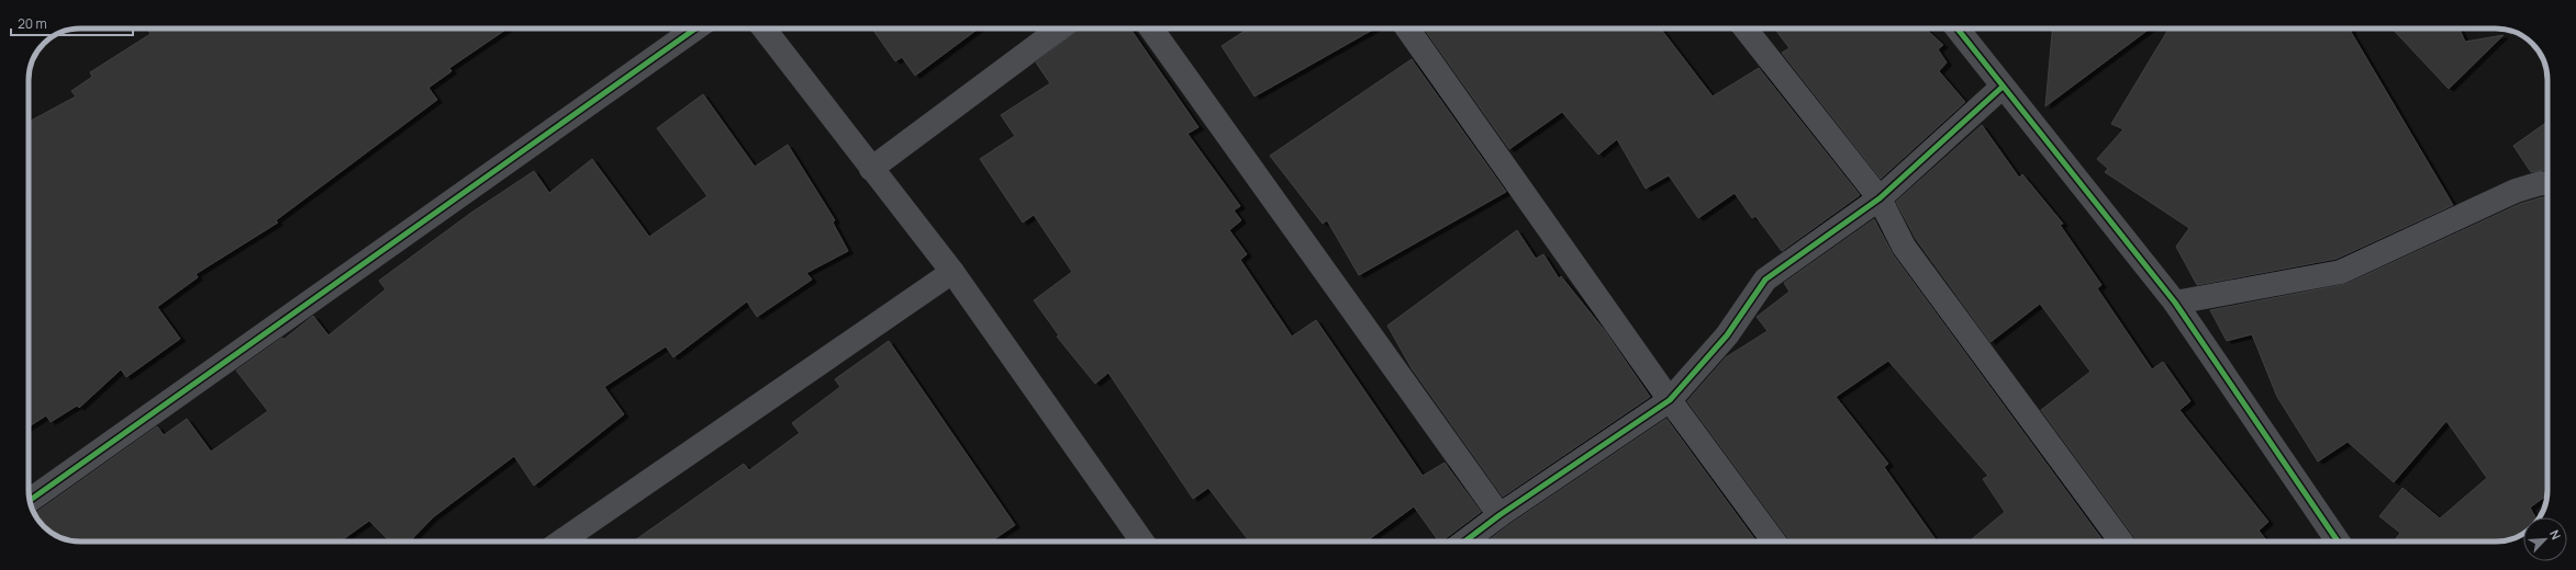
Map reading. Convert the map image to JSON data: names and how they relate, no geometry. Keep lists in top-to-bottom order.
{
  "scale_bar": "20 m",
  "north": "top right"
}
